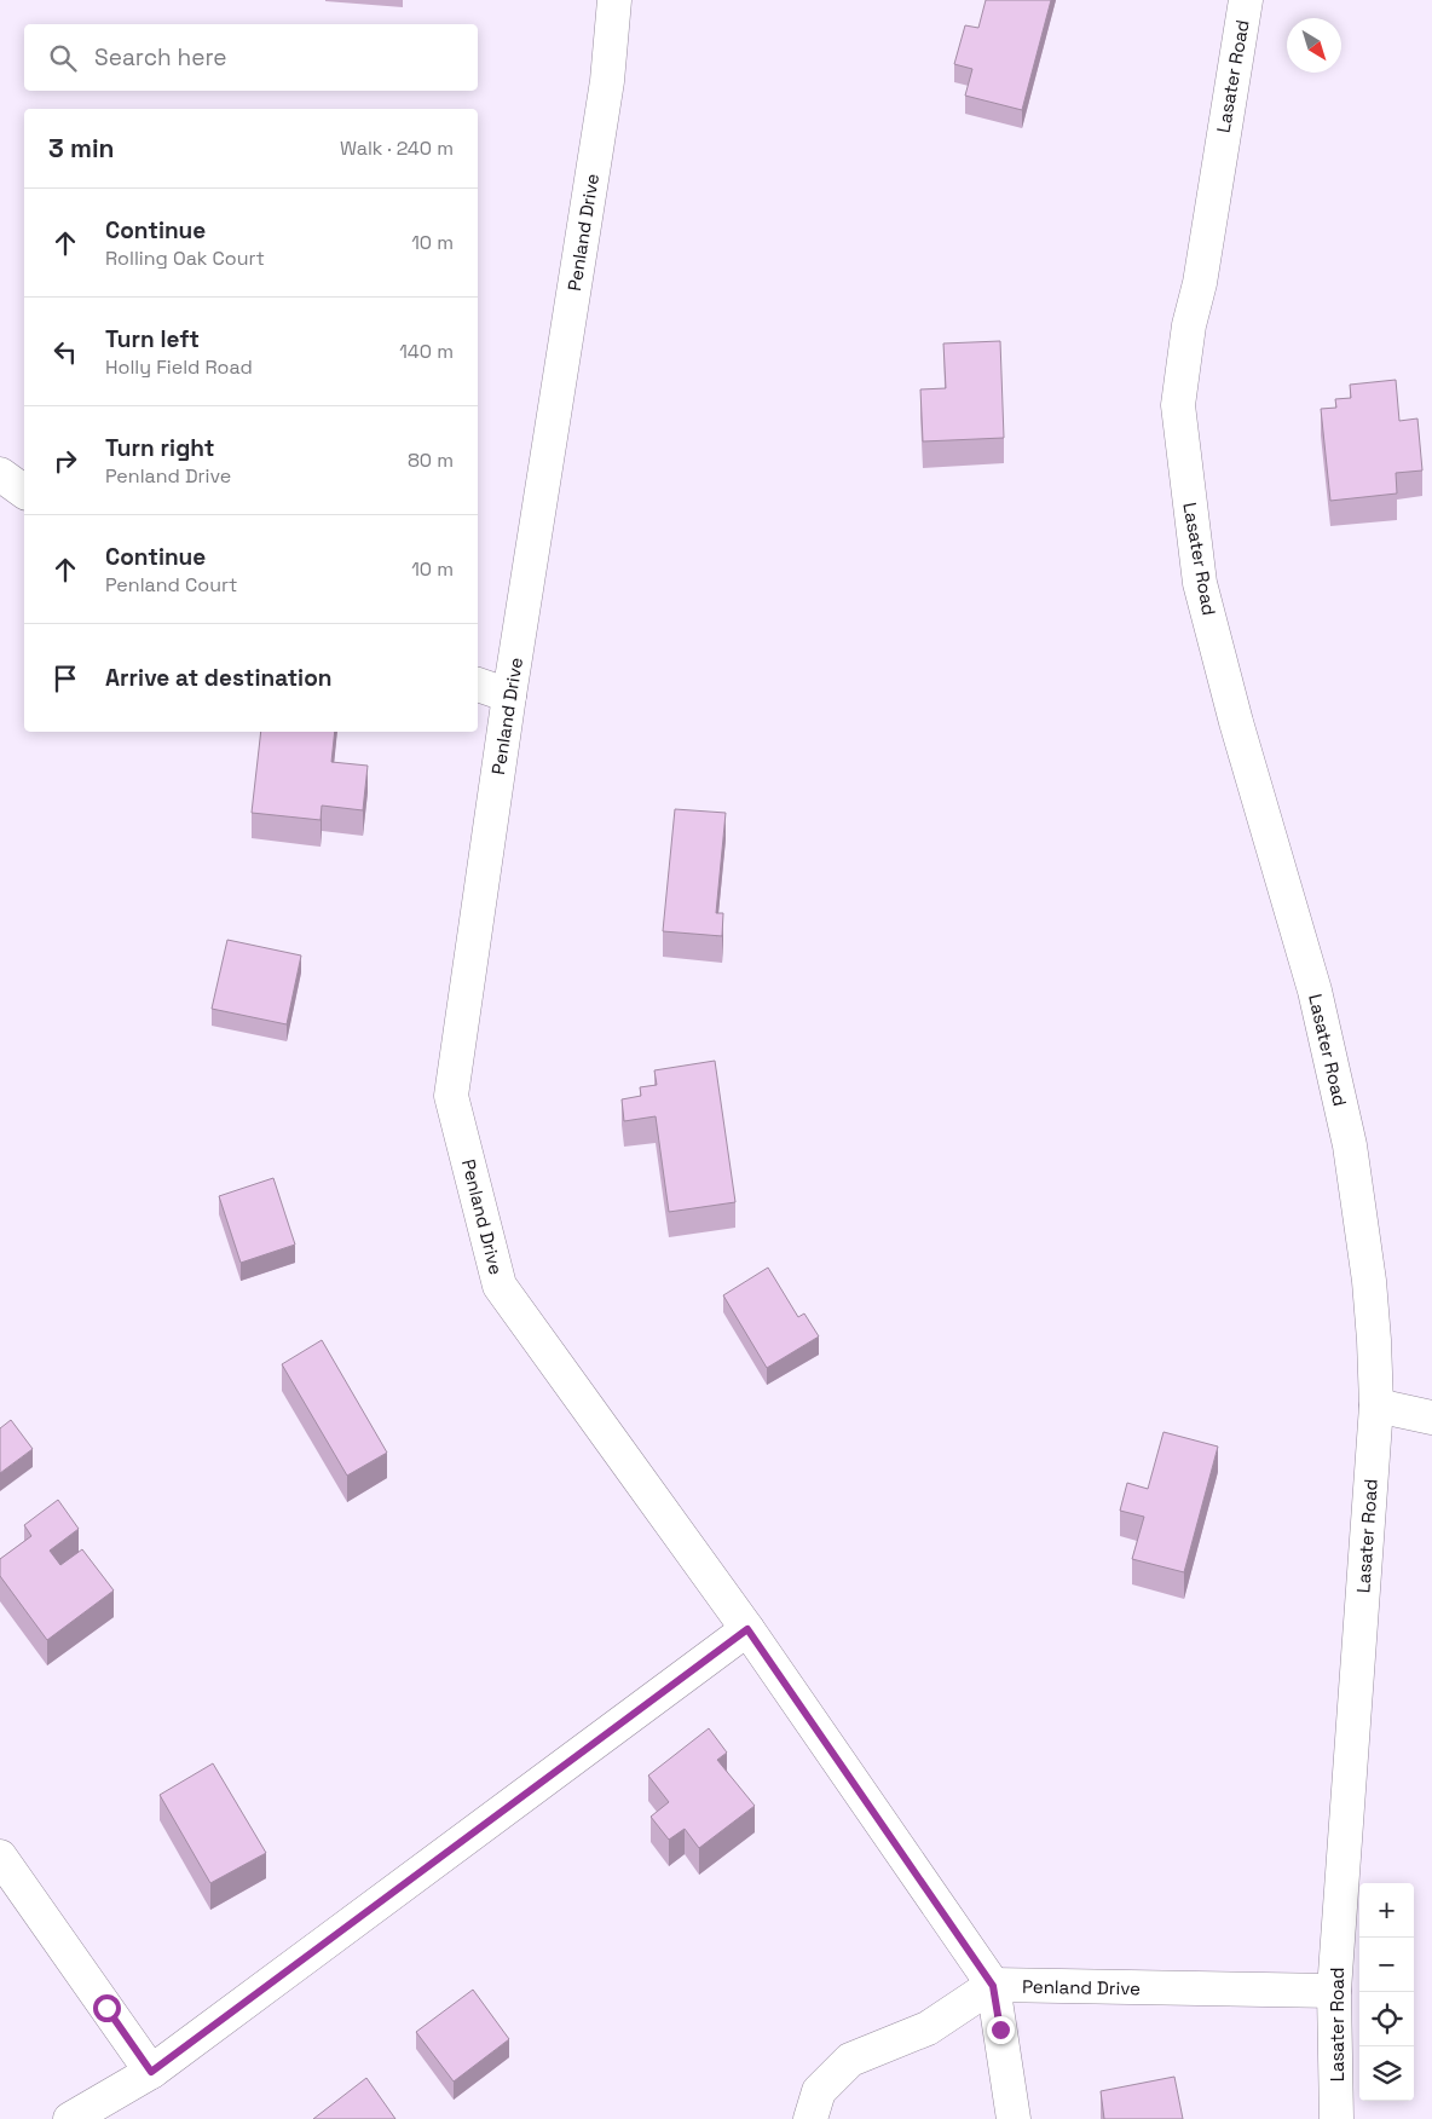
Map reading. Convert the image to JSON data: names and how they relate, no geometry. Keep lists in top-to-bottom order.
{
  "streets": {
    "street": ["Lasater Road", "Penland Drive"]
  },
  "crossings": [
    ["Lasater Road", "Penland Drive"]
  ],
  "north": "bottom right",
  "page": {
    "search": "Search here",
    "heading": ["3 min", "Walk · 240 m"],
    "list": [
      ["Continue", "Rolling Oak Court", "10 m"],
      ["Turn left", "Holly Field Road", "140 m"],
      ["Turn right", "Penland Drive", "80 m"],
      ["Continue", "Penland Court", "10 m"],
      "Arrive at destination"
    ],
    "map_buttons": ["+", "−"]
  }
}
